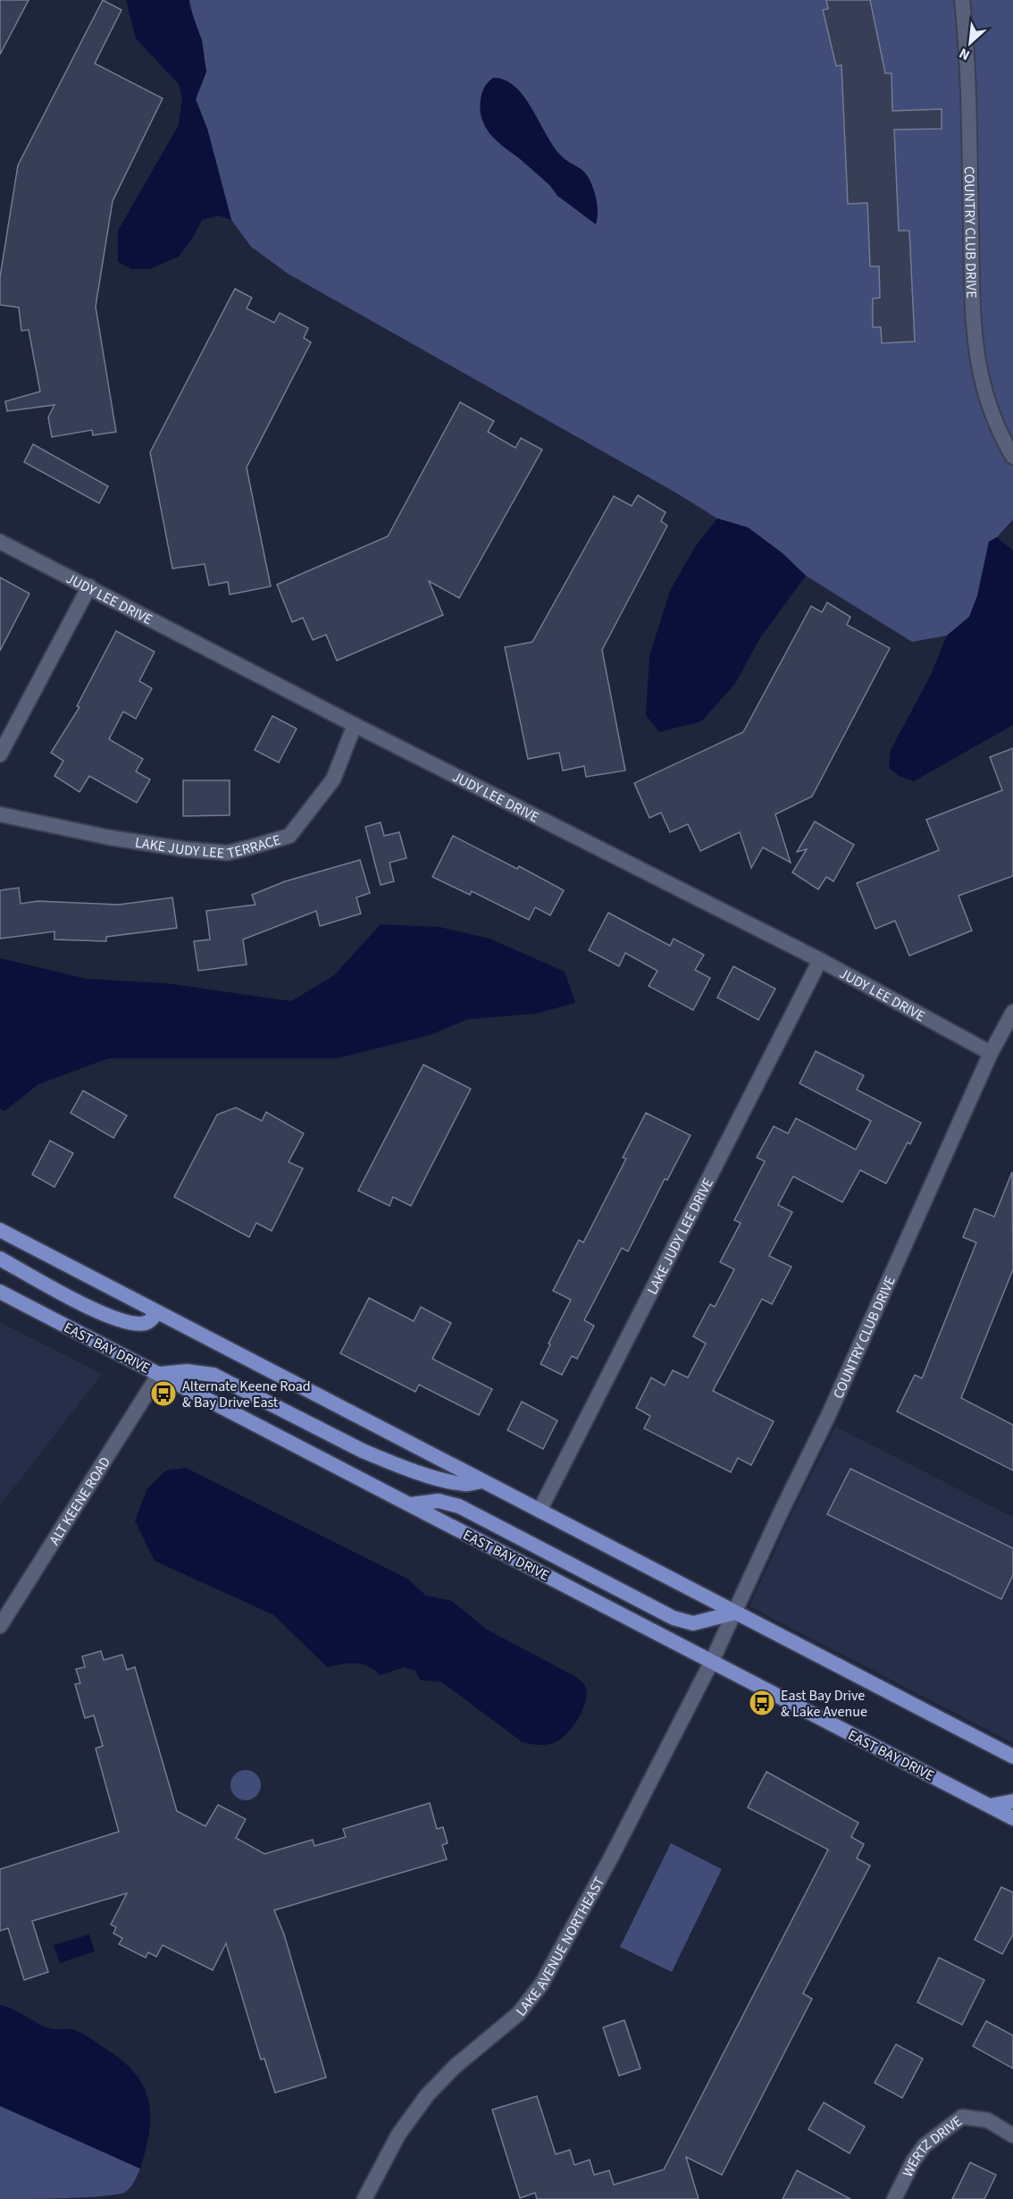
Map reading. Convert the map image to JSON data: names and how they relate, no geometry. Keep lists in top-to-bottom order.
{
  "streets": {
    "main road": ["EAST BAY DRIVE"],
    "street": [
      "COUNTRY CLUB DRIVE",
      "JUDY LEE DRIVE",
      "LAKE JUDY LEE TERRACE",
      "LAKE JUDY LEE DRIVE",
      "ALT KEENE ROAD",
      "LAKE AVENUE NORTHEAST",
      "WERTZ DRIVE"
    ]
  },
  "crossings": [
    ["COUNTRY CLUB DRIVE", "JUDY LEE DRIVE"],
    ["COUNTRY CLUB DRIVE", "EAST BAY DRIVE"],
    ["COUNTRY CLUB DRIVE", "LAKE AVENUE NORTHEAST"],
    ["JUDY LEE DRIVE", "LAKE JUDY LEE TERRACE"],
    ["JUDY LEE DRIVE", "LAKE JUDY LEE DRIVE"],
    ["EAST BAY DRIVE", "ALT KEENE ROAD"],
    ["EAST BAY DRIVE", "LAKE AVENUE NORTHEAST"]
  ],
  "places": {
    "bus stop": ["Alternate Keene Road & Bay Drive East", "East Bay Drive & Lake Avenue"]
  },
  "north": "bottom left"
}
